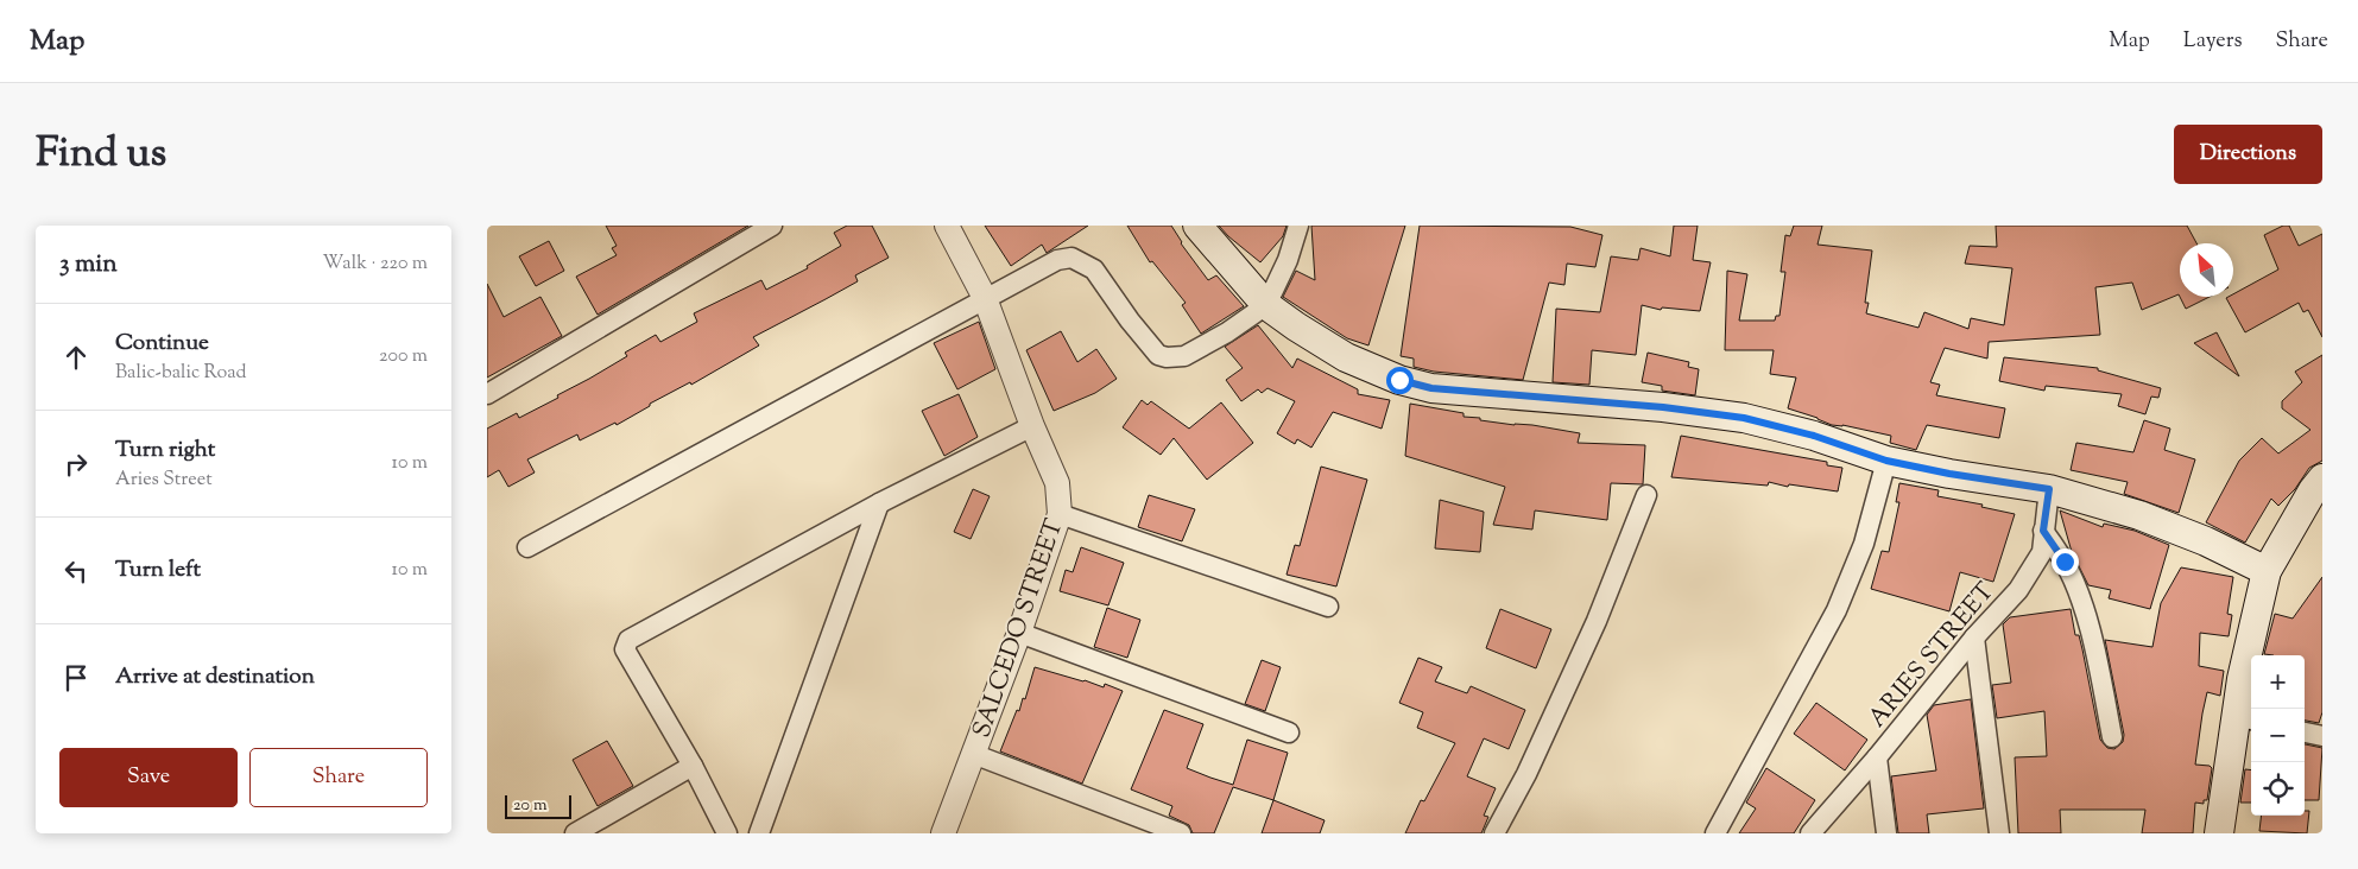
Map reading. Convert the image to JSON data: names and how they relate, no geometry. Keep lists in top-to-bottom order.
{
  "streets": {
    "street": ["SALCEDO STREET", "ARIES STREET"]
  },
  "scale_bar": "20 m",
  "north": "top left",
  "page": {
    "header": "Map",
    "nav": ["Map", "Layers", "Share"],
    "title": "Find us",
    "buttons": [
      "Directions",
      ["Save", "Share"]
    ],
    "heading": ["3 min", "Walk · 220 m"],
    "list": [
      ["Continue", "Balic-balic Road", "200 m"],
      ["Turn right", "Aries Street", "10 m"],
      ["Turn left", "10 m"],
      "Arrive at destination"
    ],
    "map_buttons": ["+", "−"],
    "scale": "20 m"
  }
}
